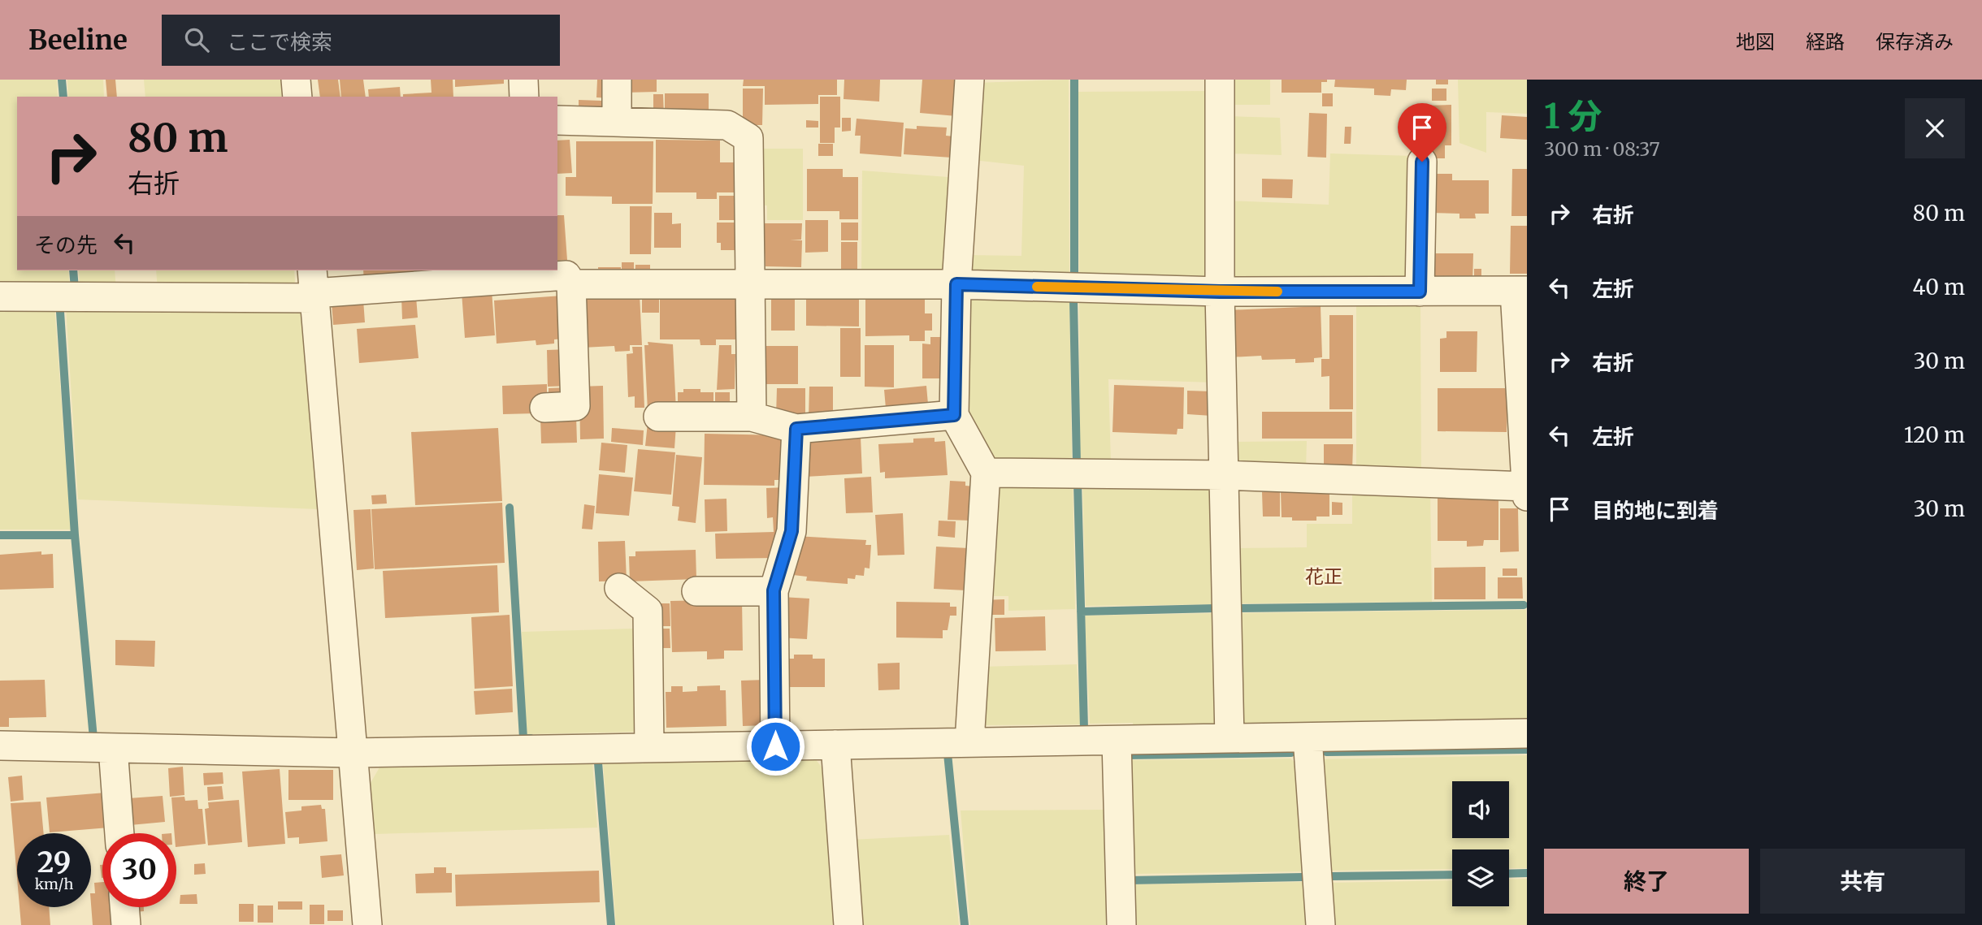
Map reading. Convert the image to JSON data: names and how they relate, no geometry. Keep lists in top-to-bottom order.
{
  "districts": ["花正"],
  "page": {
    "header": "Beeline",
    "search": "ここで検索",
    "nav": ["地図", "経路", "保存済み"],
    "heading": ["1 分", "300 m · 08:37"],
    "turn": ["80 m", "右折"],
    "list": [
      {
        "name": "右折",
        "value": "80 m"
      },
      {
        "name": "左折",
        "value": "40 m"
      },
      {
        "name": "右折",
        "value": "30 m"
      },
      {
        "name": "左折",
        "value": "120 m"
      },
      {
        "name": "目的地に到着",
        "value": "30 m"
      }
    ],
    "then": "その先",
    "speed": "29 km/h",
    "limit": "30",
    "buttons": ["終了", "共有"]
  }
}
